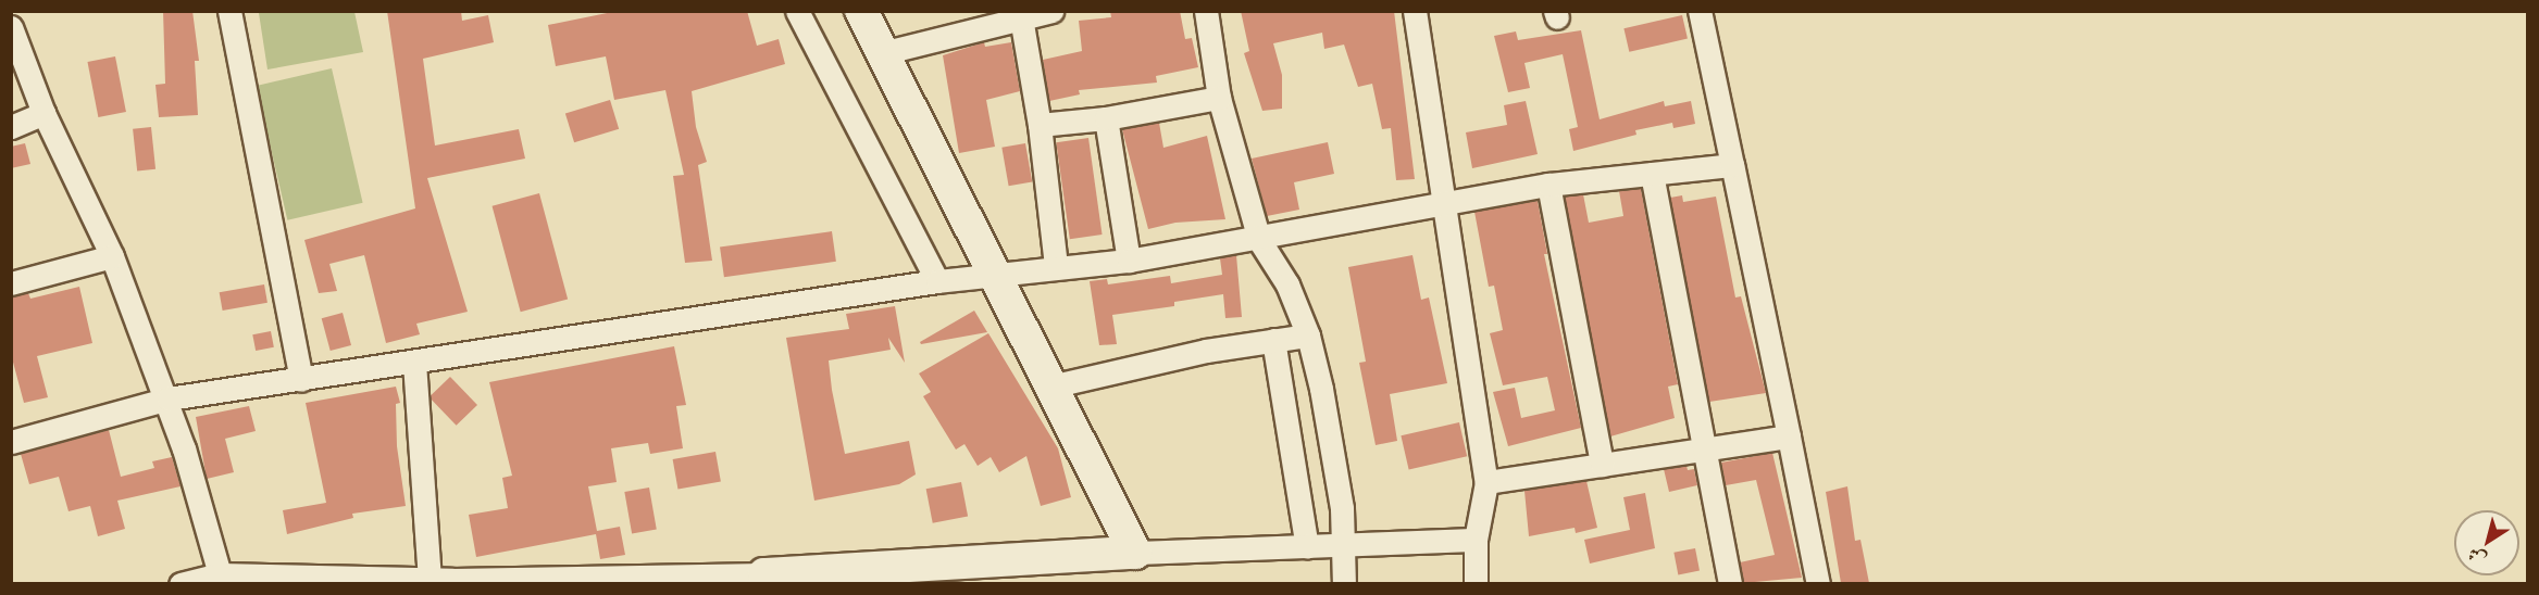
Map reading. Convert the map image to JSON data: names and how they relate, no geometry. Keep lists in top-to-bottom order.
{
  "north": "bottom left"
}
